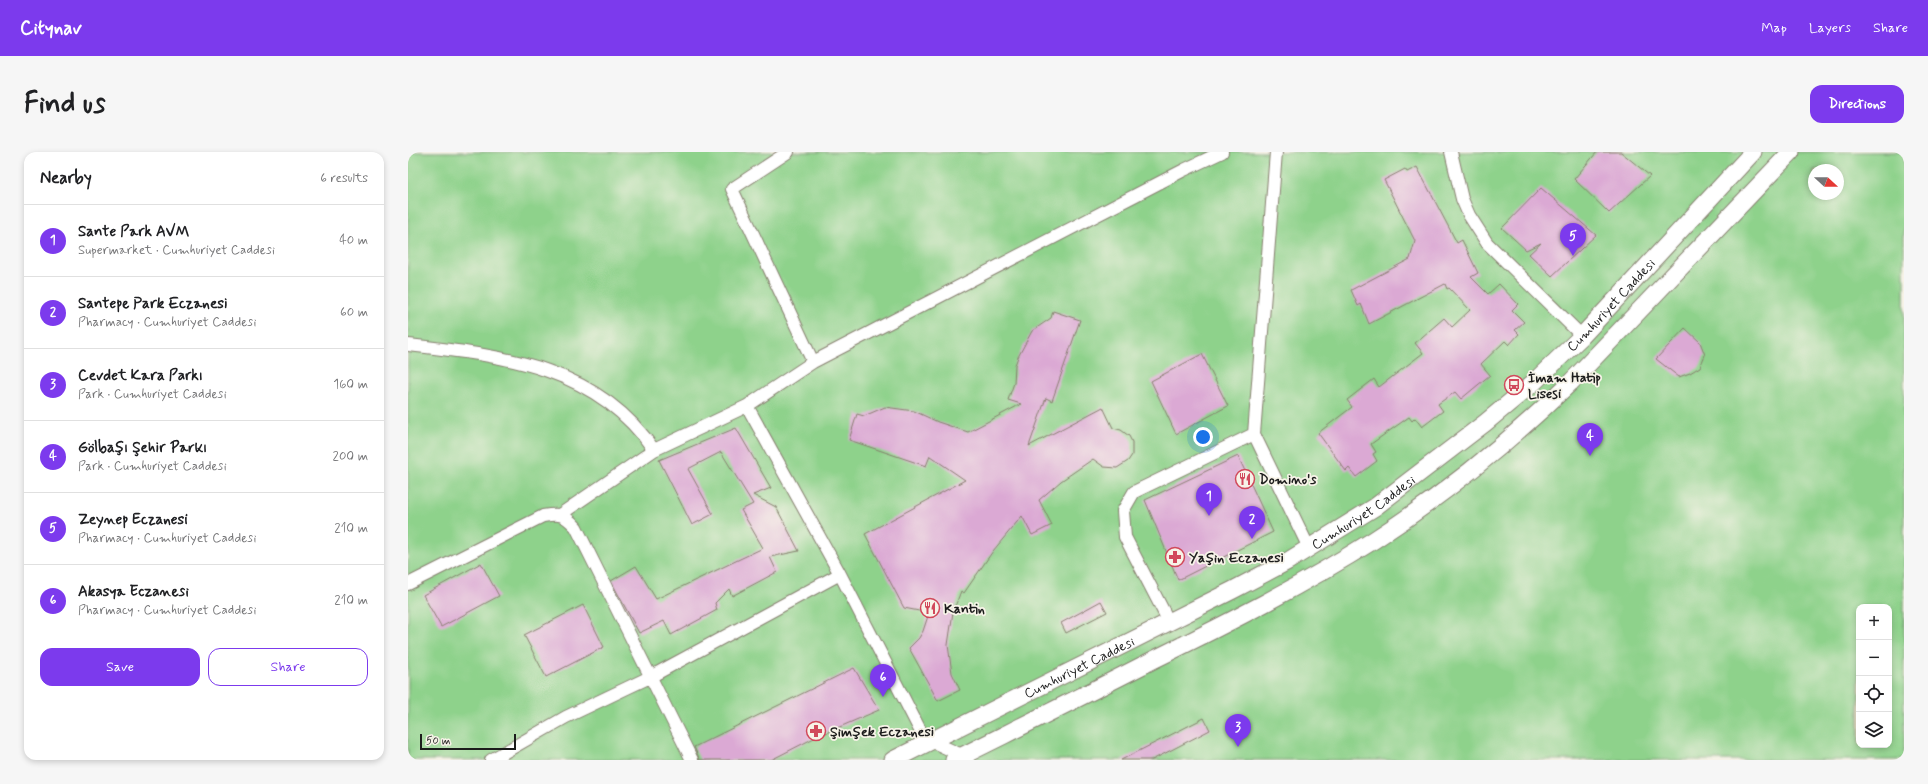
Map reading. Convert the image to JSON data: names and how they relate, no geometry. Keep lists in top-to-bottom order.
{
  "streets": {
    "main road": ["Cumhuriyet Caddesi"]
  },
  "places": {
    "bus stop": ["İmam Hatip Lisesi"],
    "restaurant": ["Domino's", "Kantin"],
    "pharmacy": ["Yaşin Eczanesi", "Şimşek Eczanesi"]
  },
  "scale_bar": "50 m",
  "north": "right",
  "page": {
    "header": "Citynav",
    "nav": ["Map", "Layers", "Share"],
    "buttons": [
      "Directions",
      ["Save", "Share"]
    ],
    "title": "Find us",
    "heading": ["Nearby", "6 results"],
    "list": [
      {
        "mark": "1",
        "name": "Sante Park AVM",
        "note": "Supermarket · Cumhuriyet Caddesi",
        "value": "40 m"
      },
      {
        "mark": "2",
        "name": "Santepe Park Eczanesi",
        "note": "Pharmacy · Cumhuriyet Caddesi",
        "value": "60 m"
      },
      {
        "mark": "3",
        "name": "Cevdet Kara Parkı",
        "note": "Park · Cumhuriyet Caddesi",
        "value": "160 m"
      },
      {
        "mark": "4",
        "name": "Gölbaşı Şehir Parkı",
        "note": "Park · Cumhuriyet Caddesi",
        "value": "200 m"
      },
      {
        "mark": "5",
        "name": "Zeynep Eczanesi",
        "note": "Pharmacy · Cumhuriyet Caddesi",
        "value": "210 m"
      },
      {
        "mark": "6",
        "name": "Akasya Eczanesi",
        "note": "Pharmacy · Cumhuriyet Caddesi",
        "value": "210 m"
      }
    ],
    "pins": [
      "5",
      "4",
      "1",
      "2",
      "6",
      "3"
    ],
    "map_buttons": ["+", "−"],
    "scale": "50 m"
  }
}
